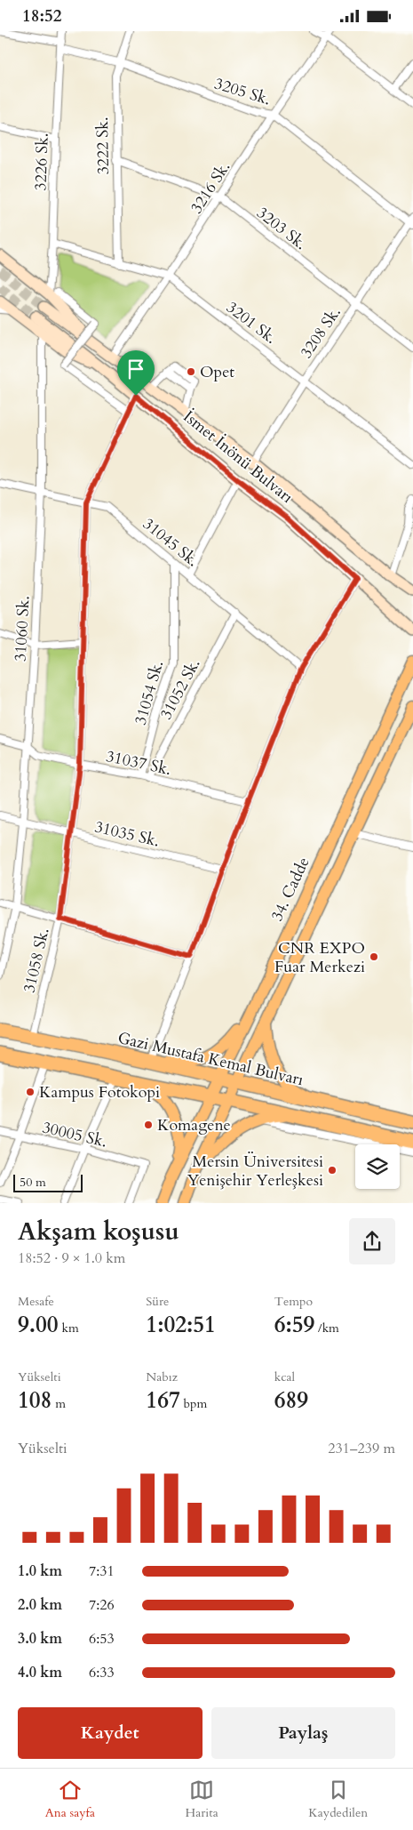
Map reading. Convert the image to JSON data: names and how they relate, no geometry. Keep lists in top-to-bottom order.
{
  "streets": {
    "highway": ["Gazi Mustafa Kemal Bulvarı"],
    "main road": ["İsmet İnönü Bulvarı", "34. Cadde"],
    "street": [
      "3205 Sk.",
      "3222 Sk.",
      "3226 Sk.",
      "3216 Sk.",
      "3203 Sk.",
      "3201 Sk.",
      "3208 Sk.",
      "31045 Sk.",
      "31060 Sk.",
      "31052 Sk.",
      "31054 Sk.",
      "31037 Sk.",
      "31035 Sk.",
      "31058 Sk.",
      "30005 Sk."
    ]
  },
  "crossings": [
    ["3205 Sk.", "3222 Sk."],
    ["3205 Sk.", "3226 Sk."],
    ["3205 Sk.", "3216 Sk."],
    ["3205 Sk.", "3208 Sk."],
    ["3222 Sk.", "3203 Sk."],
    ["3222 Sk.", "3201 Sk."],
    ["3226 Sk.", "3201 Sk."],
    ["3216 Sk.", "3203 Sk."],
    ["3216 Sk.", "3201 Sk."],
    ["3216 Sk.", "İsmet İnönü Bulvarı"],
    ["3203 Sk.", "3208 Sk."],
    ["3201 Sk.", "3208 Sk."],
    ["3208 Sk.", "İsmet İnönü Bulvarı"],
    ["İsmet İnönü Bulvarı", "31058 Sk."],
    ["31045 Sk.", "31060 Sk."],
    ["31045 Sk.", "31052 Sk."],
    ["31045 Sk.", "31054 Sk."],
    ["31045 Sk.", "31058 Sk."],
    ["31060 Sk.", "31037 Sk."],
    ["31060 Sk.", "31035 Sk."],
    ["31052 Sk.", "31037 Sk."],
    ["31054 Sk.", "31037 Sk."],
    ["31037 Sk.", "31058 Sk."],
    ["31035 Sk.", "31058 Sk."],
    ["34. Cadde", "Gazi Mustafa Kemal Bulvarı"],
    ["31058 Sk.", "Gazi Mustafa Kemal Bulvarı"]
  ],
  "places": [
    "Opet",
    "CNR EXPO Fuar Merkezi",
    "Kampus Fotokopi",
    "Komagene",
    "Mersin Üniversitesi Yenişehir Yerleşkesi"
  ],
  "scale_bar": "50 m",
  "page": {
    "status": "18:52",
    "scale": "50 m",
    "heading": ["Akşam koşusu", "18:52 · 9 × 1.0 km"],
    "stats": [
      ["Mesafe", "9.00 km"],
      ["Süre", "1:02:51"],
      ["Tempo", "6:59 /km"],
      ["Yükselti", "108 m"],
      ["Nabız", "167 bpm"],
      ["kcal", "689"]
    ],
    "chart": ["Yükselti", "231–239 m"],
    "list": [
      {
        "name": "1.0 km",
        "note": "7:31"
      },
      {
        "name": "2.0 km",
        "note": "7:26"
      },
      {
        "name": "3.0 km",
        "note": "6:53"
      },
      {
        "name": "4.0 km",
        "note": "6:33"
      }
    ],
    "buttons": ["Kaydet", "Paylaş"],
    "tabs": ["Ana sayfa", "Harita", "Kaydedilen"]
  }
}
